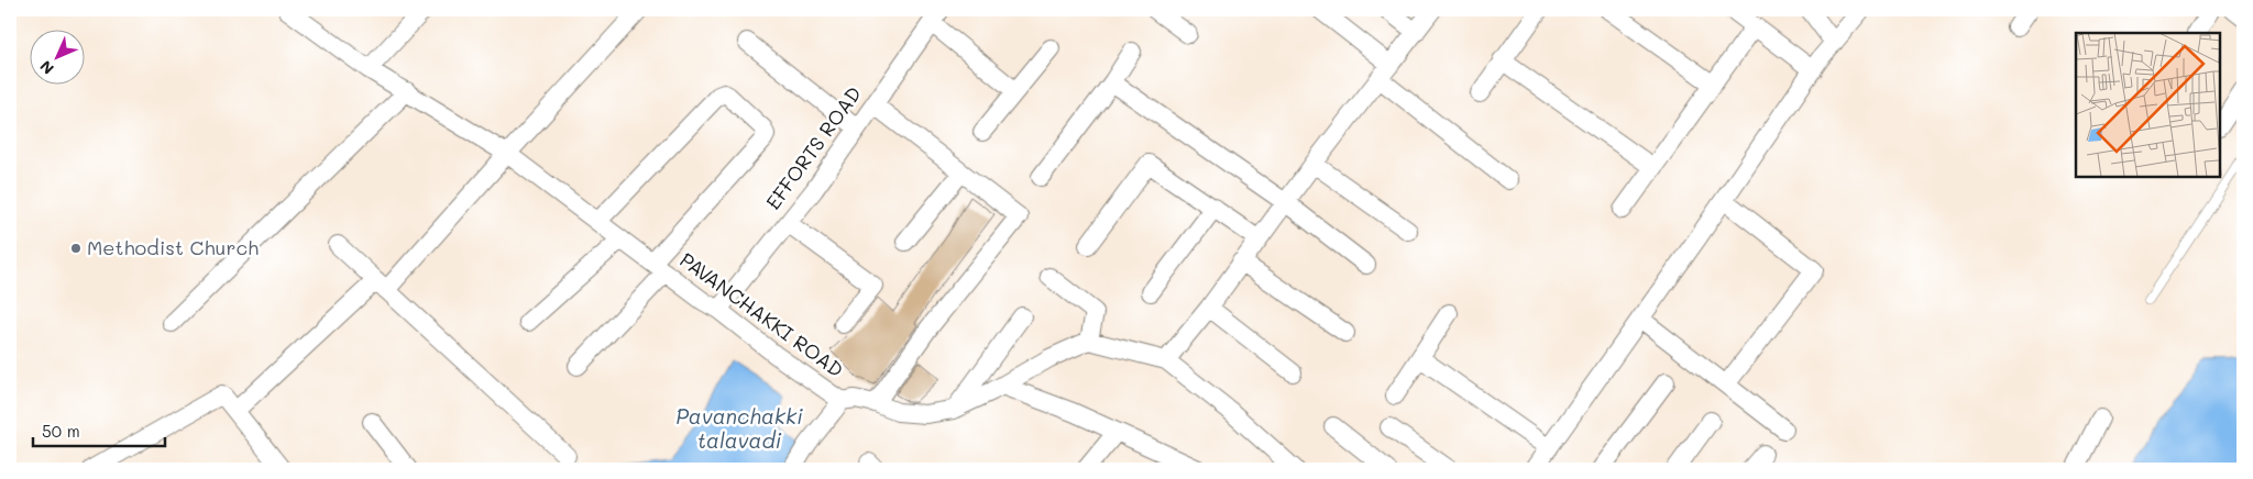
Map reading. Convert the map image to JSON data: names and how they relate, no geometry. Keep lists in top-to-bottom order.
{
  "streets": {
    "street": ["EFFORTS ROAD", "PAVANCHAKKI ROAD"]
  },
  "crossings": [
    ["EFFORTS ROAD", "PAVANCHAKKI ROAD"]
  ],
  "water": ["Pavanchakki talavadi"],
  "places": ["Methodist Church"],
  "scale_bar": "50 m",
  "north": "bottom left"
}
